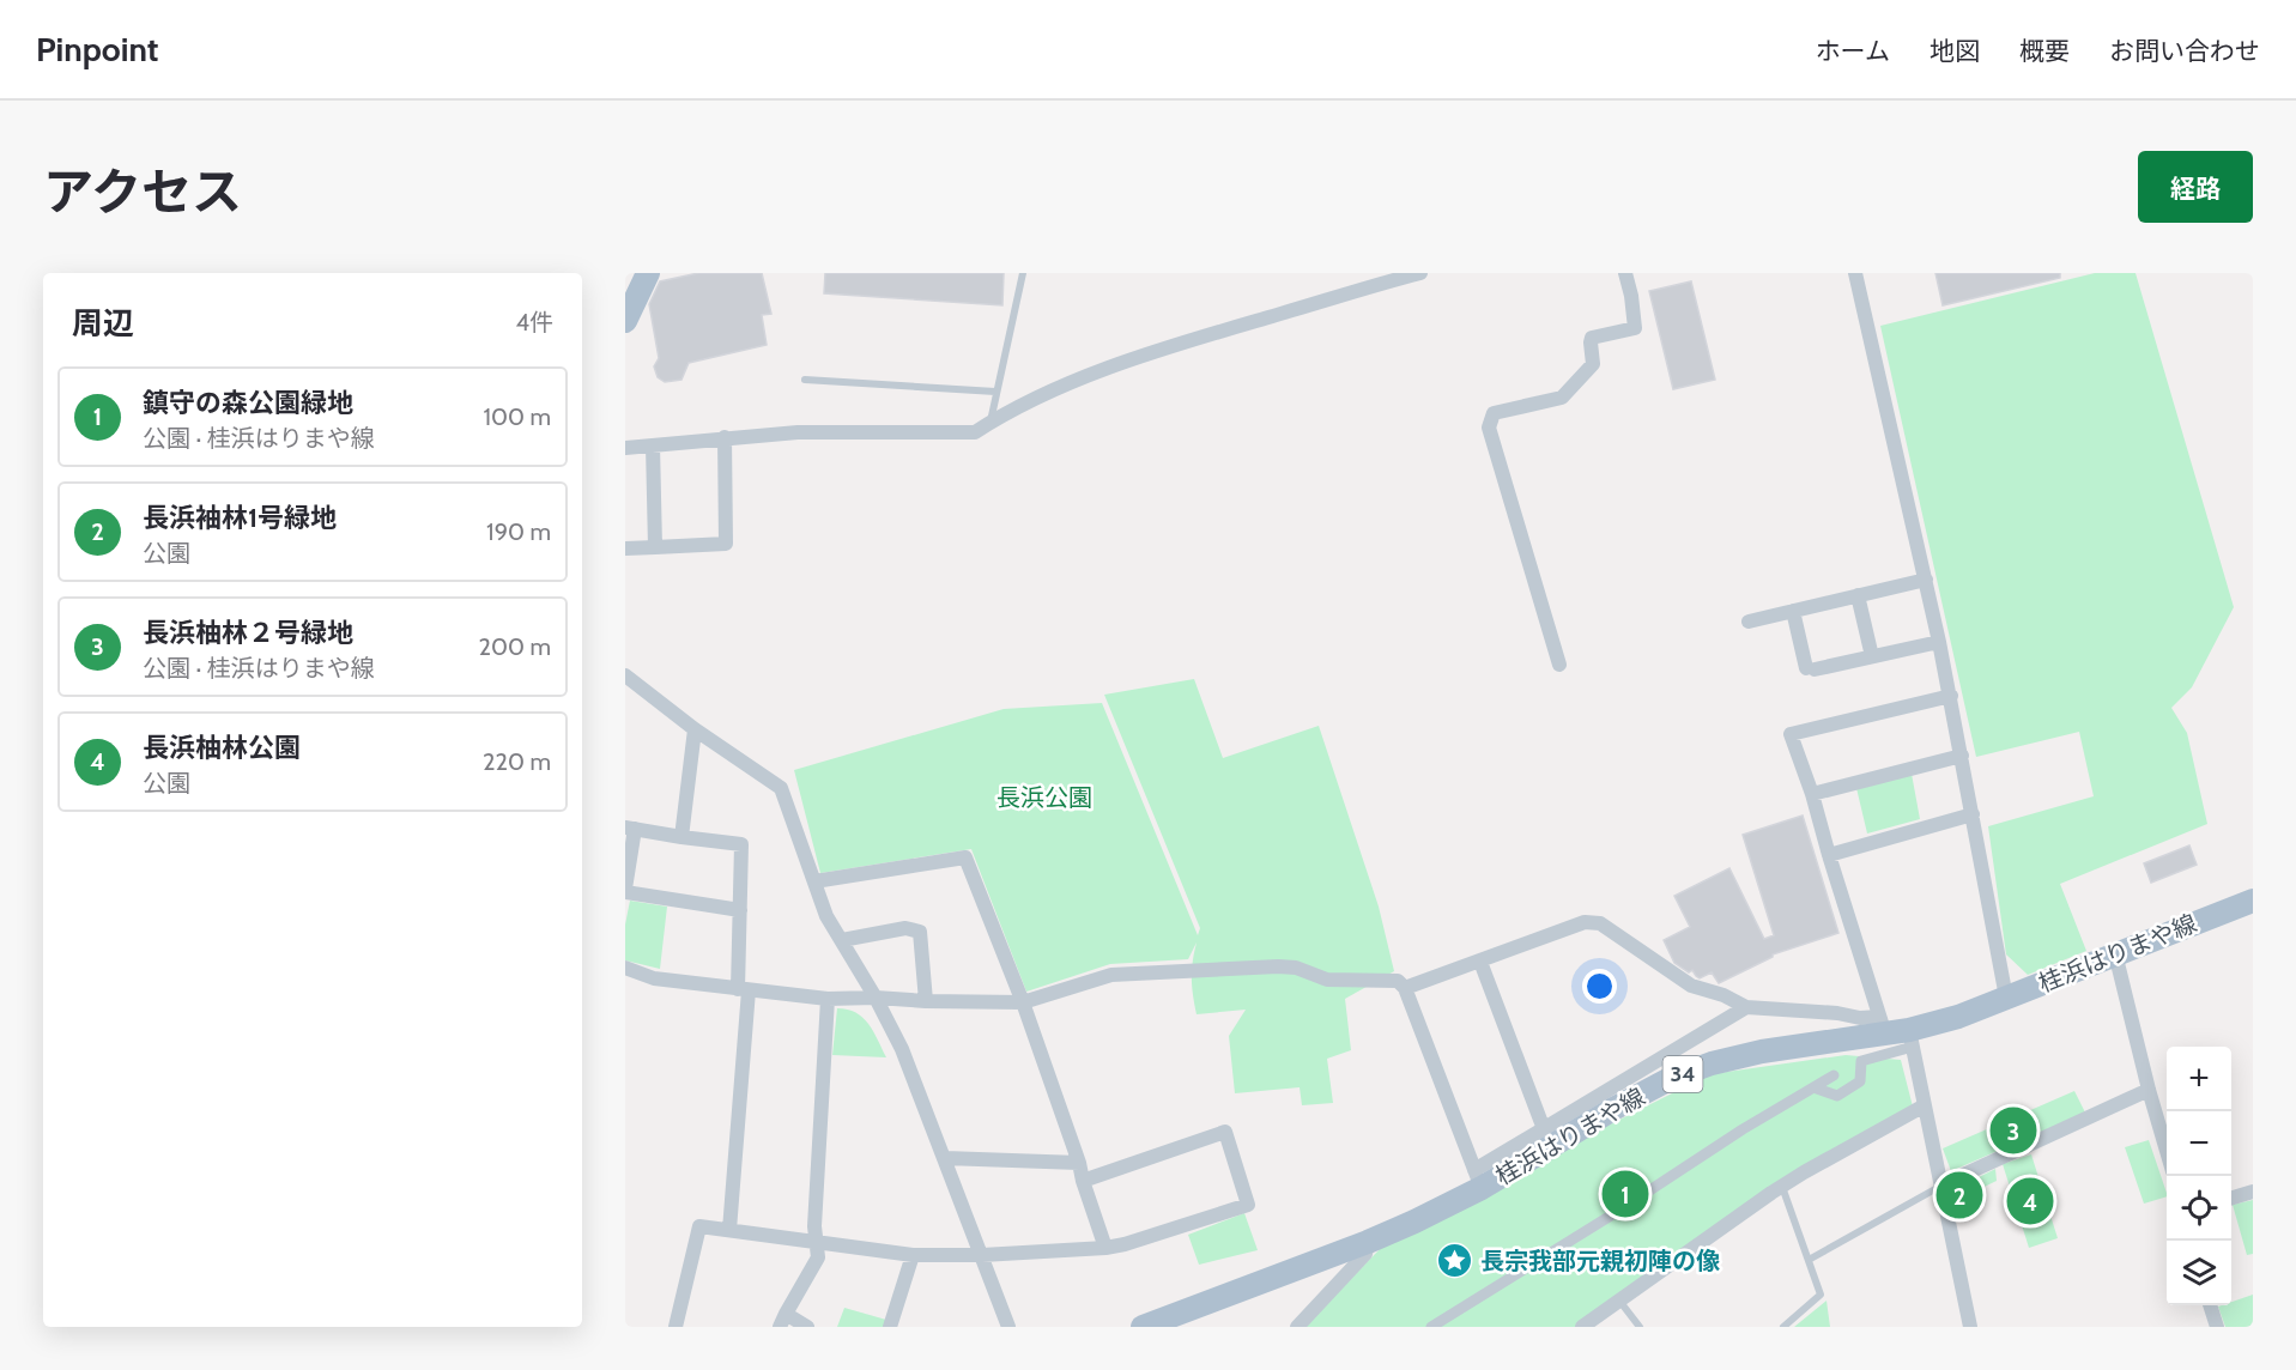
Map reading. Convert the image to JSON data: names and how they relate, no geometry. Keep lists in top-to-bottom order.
{
  "streets": {
    "main road": ["桂浜はりまや線", "34"]
  },
  "parks": ["長浜公園"],
  "places": {
    "place": ["長宗我部元親初陣の像"]
  },
  "page": {
    "header": "Pinpoint",
    "nav": [
      "ホーム",
      "地図",
      "概要",
      "お問い合わせ"
    ],
    "title": "アクセス",
    "buttons": "経路",
    "heading": ["周辺", "4件"],
    "list": [
      {
        "mark": "1",
        "name": "鎮守の森公園緑地",
        "note": "公園 · 桂浜はりまや線",
        "value": "100 m"
      },
      {
        "mark": "2",
        "name": "長浜袖林1号緑地",
        "note": "公園",
        "value": "190 m"
      },
      {
        "mark": "3",
        "name": "長浜柚林２号緑地",
        "note": "公園 · 桂浜はりまや線",
        "value": "200 m"
      },
      {
        "mark": "4",
        "name": "長浜柚林公園",
        "note": "公園",
        "value": "220 m"
      }
    ],
    "map_buttons": ["+", "−"],
    "pins": [
      "3",
      "1",
      "2",
      "4"
    ]
  }
}
